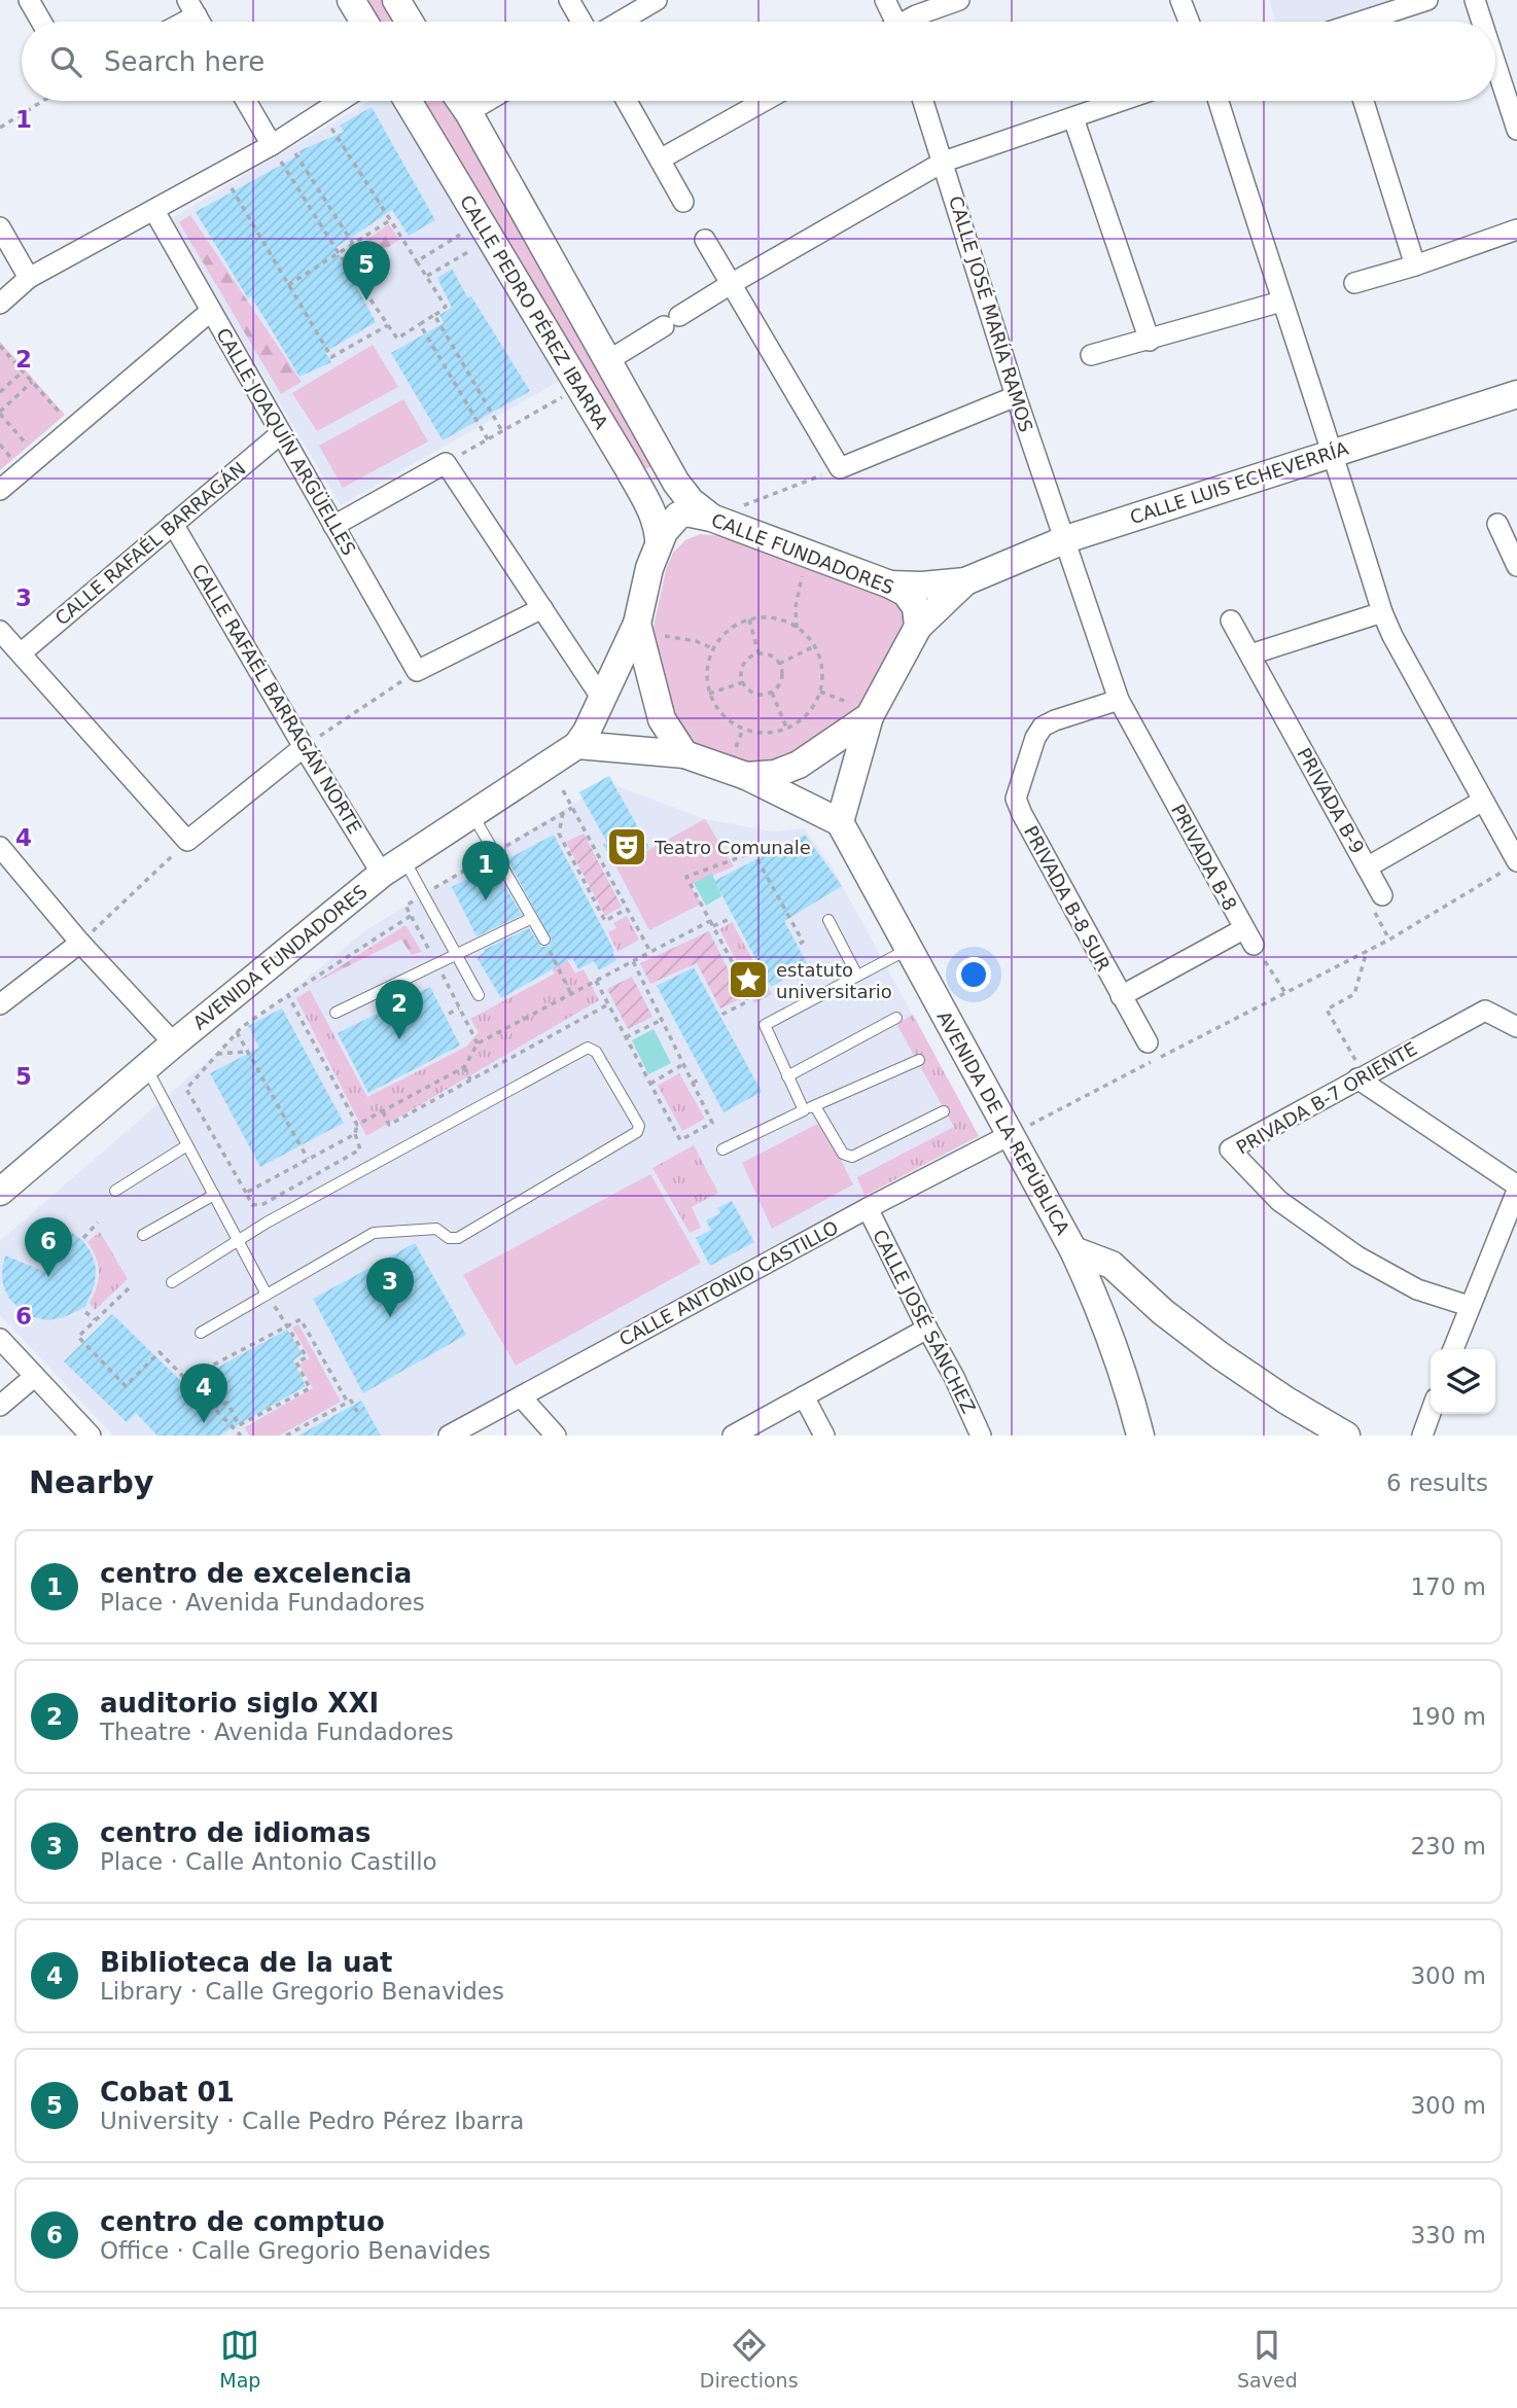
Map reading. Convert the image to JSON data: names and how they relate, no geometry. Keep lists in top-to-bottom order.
{
  "streets": {
    "main road": [
      "CALLE PEDRO PÉREZ IBARRA",
      "CALLE LUIS ECHEVERRÍA",
      "CALLE FUNDADORES",
      "AVENIDA FUNDADORES",
      "AVENIDA DE LA REPÚBLICA"
    ],
    "street": [
      "CALLE JOSÉ MARÍA RAMOS",
      "CALLE JOAQUÍN ARGÜELLES",
      "CALLE RAFAÉL BARRAGÁN",
      "CALLE RAFAÉL BARRAGÁN NORTE",
      "PRIVADA B-9",
      "PRIVADA B-8",
      "PRIVADA B-8 SUR",
      "PRIVADA B-7 ORIENTE",
      "CALLE ANTONIO CASTILLO",
      "CALLE JOSÉ SÁNCHEZ"
    ]
  },
  "crossings": [
    ["CALLE PEDRO PÉREZ IBARRA", "CALLE FUNDADORES"],
    ["CALLE JOSÉ MARÍA RAMOS", "CALLE LUIS ECHEVERRÍA"],
    ["CALLE JOSÉ MARÍA RAMOS", "PRIVADA B-8"],
    ["CALLE JOAQUÍN ARGÜELLES", "CALLE RAFAÉL BARRAGÁN"],
    ["CALLE LUIS ECHEVERRÍA", "CALLE FUNDADORES"],
    ["CALLE LUIS ECHEVERRÍA", "PRIVADA B-8"],
    ["CALLE RAFAÉL BARRAGÁN", "CALLE RAFAÉL BARRAGÁN NORTE"],
    ["CALLE FUNDADORES", "AVENIDA FUNDADORES"],
    ["CALLE RAFAÉL BARRAGÁN NORTE", "AVENIDA FUNDADORES"],
    ["PRIVADA B-8", "PRIVADA B-8 SUR"],
    ["AVENIDA DE LA REPÚBLICA", "CALLE ANTONIO CASTILLO"],
    ["CALLE ANTONIO CASTILLO", "CALLE JOSÉ SÁNCHEZ"]
  ],
  "places": {
    "theatre": ["Teatro Comunale"],
    "place": ["estatuto universitario"]
  },
  "page": {
    "search": "Search here",
    "pins": [
      "5",
      "1",
      "2",
      "6",
      "3",
      "4"
    ],
    "heading": ["Nearby", "6 results"],
    "list": [
      {
        "mark": "1",
        "name": "centro de excelencia",
        "note": "Place · Avenida Fundadores",
        "value": "170 m"
      },
      {
        "mark": "2",
        "name": "auditorio siglo XXI",
        "note": "Theatre · Avenida Fundadores",
        "value": "190 m"
      },
      {
        "mark": "3",
        "name": "centro de idiomas",
        "note": "Place · Calle Antonio Castillo",
        "value": "230 m"
      },
      {
        "mark": "4",
        "name": "Biblioteca de la uat",
        "note": "Library · Calle Gregorio Benavides",
        "value": "300 m"
      },
      {
        "mark": "5",
        "name": "Cobat 01",
        "note": "University · Calle Pedro Pérez Ibarra",
        "value": "300 m"
      },
      {
        "mark": "6",
        "name": "centro de comptuo",
        "note": "Office · Calle Gregorio Benavides",
        "value": "330 m"
      }
    ],
    "nav": ["Map", "Directions", "Saved"]
  },
  "grid": {
    "rows": [
      "1",
      "2",
      "3",
      "4",
      "5",
      "6"
    ]
  }
}
